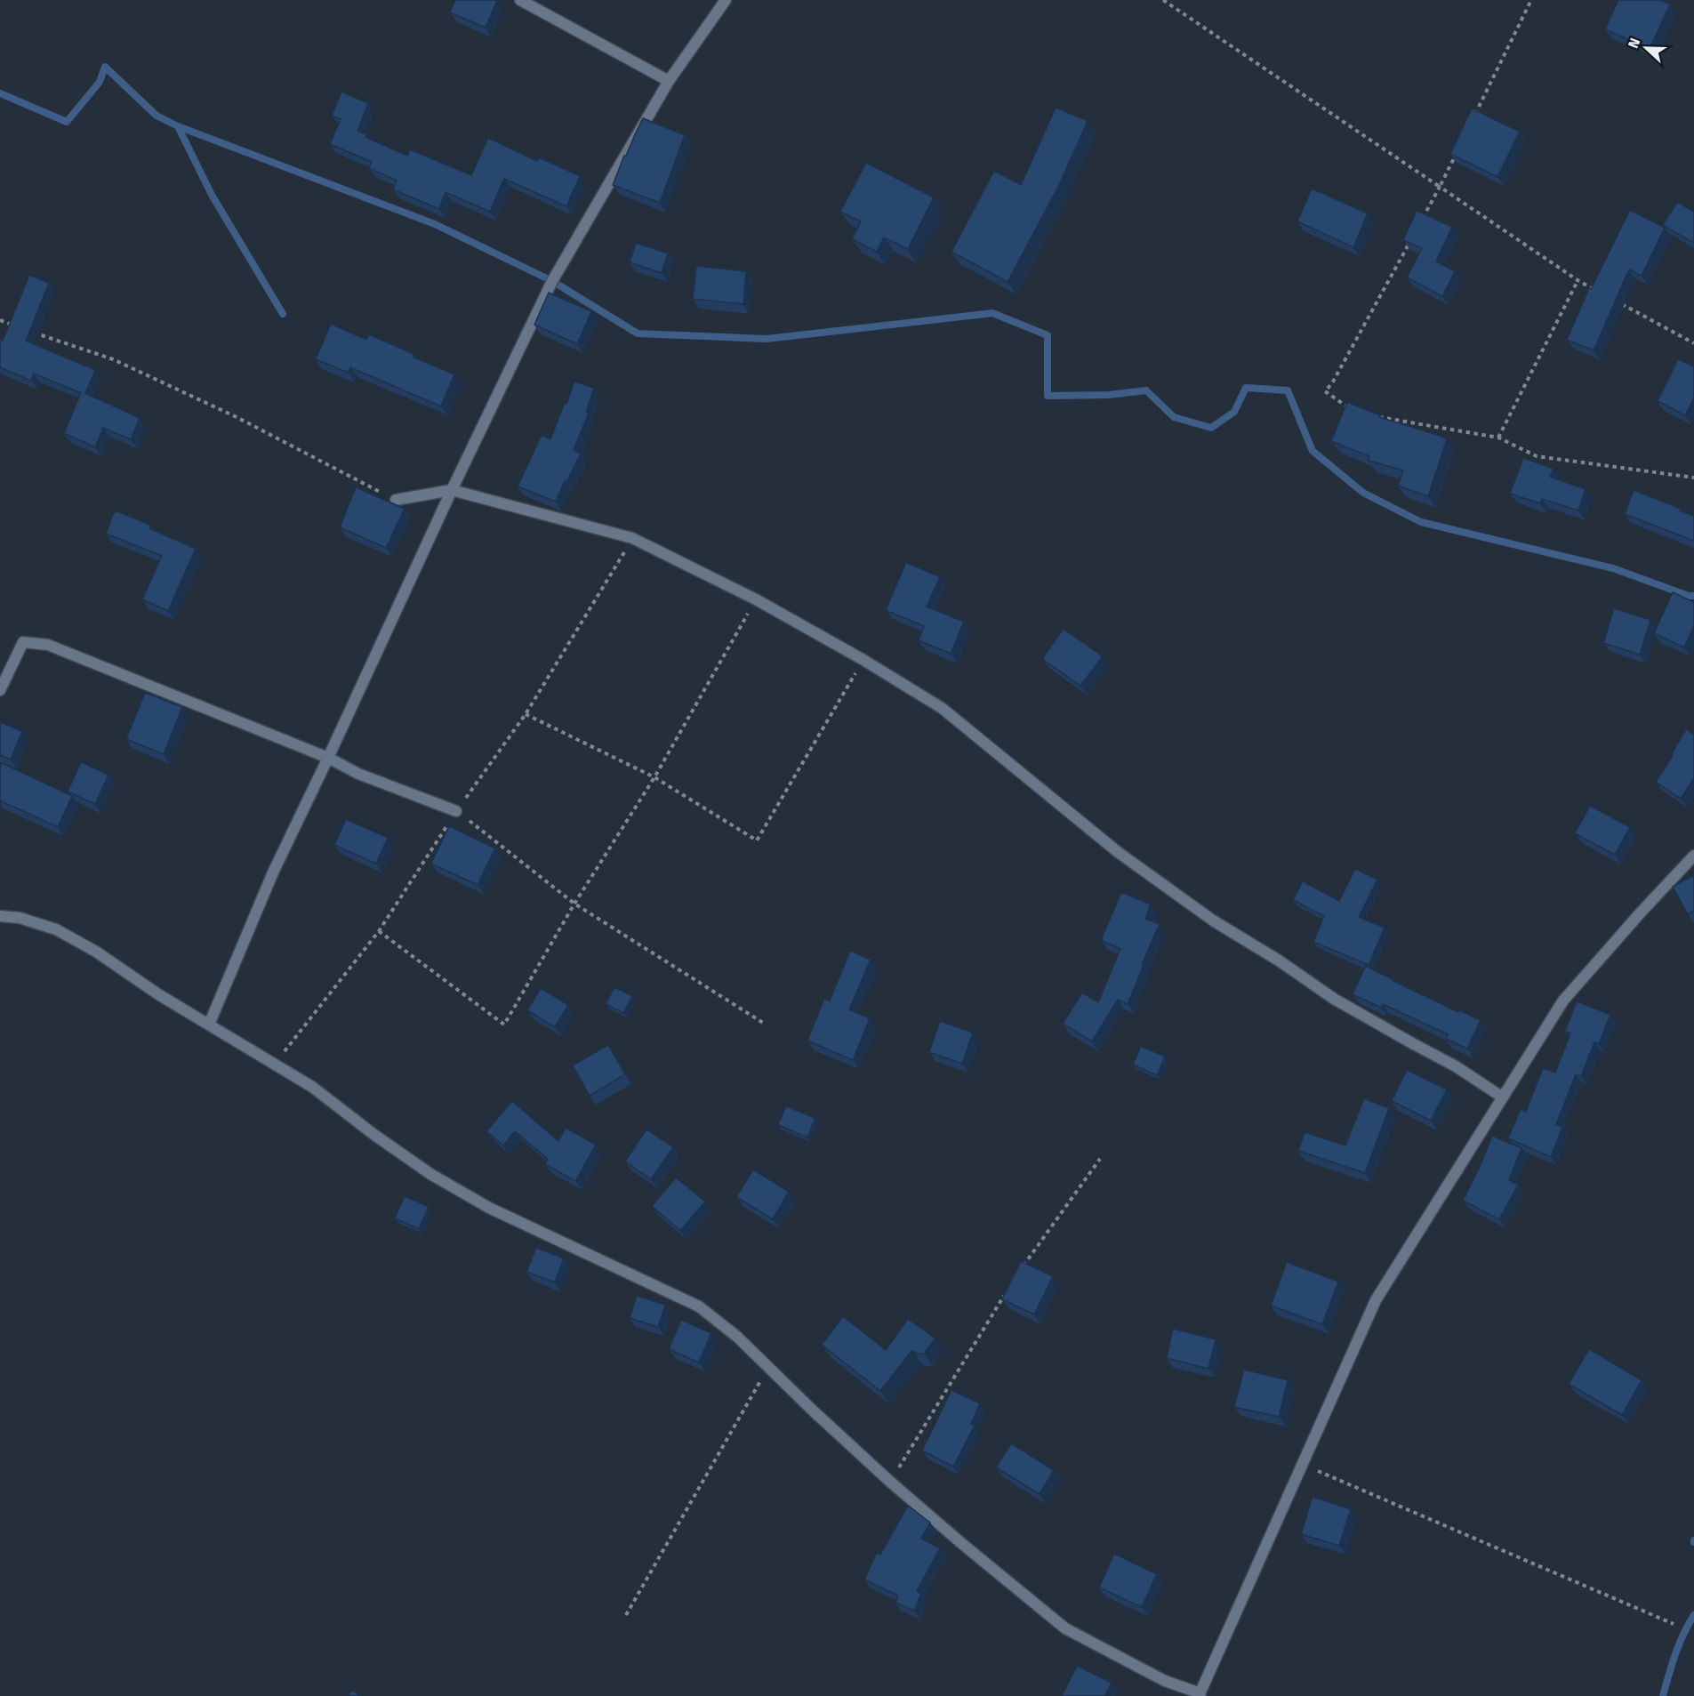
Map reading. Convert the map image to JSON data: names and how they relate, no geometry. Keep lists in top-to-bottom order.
{
  "north": "left"
}
